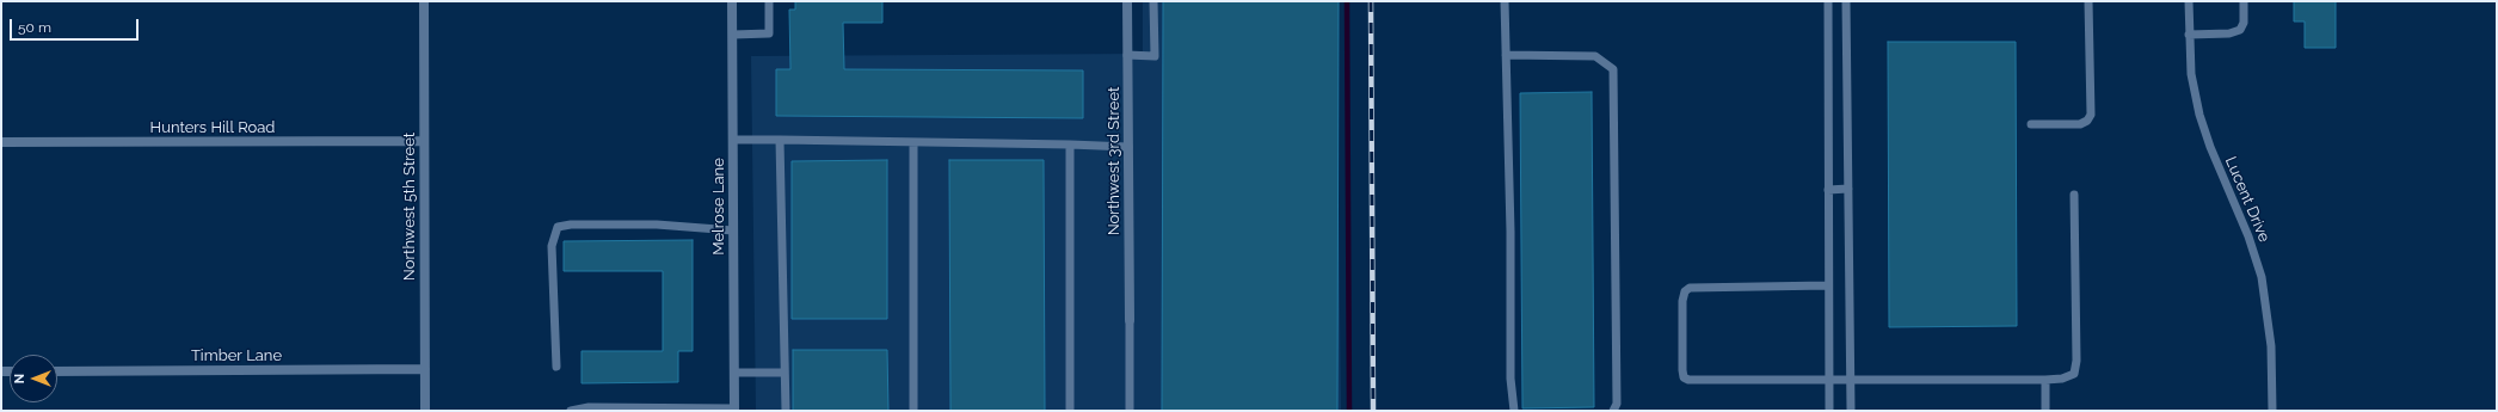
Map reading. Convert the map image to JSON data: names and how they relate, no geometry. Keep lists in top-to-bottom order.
{
  "streets": {
    "street": [
      "Hunters Hill Road",
      "Northwest 3rd Street",
      "Northwest 5th Street",
      "Melrose Lane",
      "Timber Lane"
    ],
    "lane": ["Lucent Drive"]
  },
  "crossings": [
    ["Hunters Hill Road", "Northwest 5th Street"],
    ["Northwest 5th Street", "Timber Lane"]
  ],
  "scale_bar": "50 m",
  "north": "left"
}
